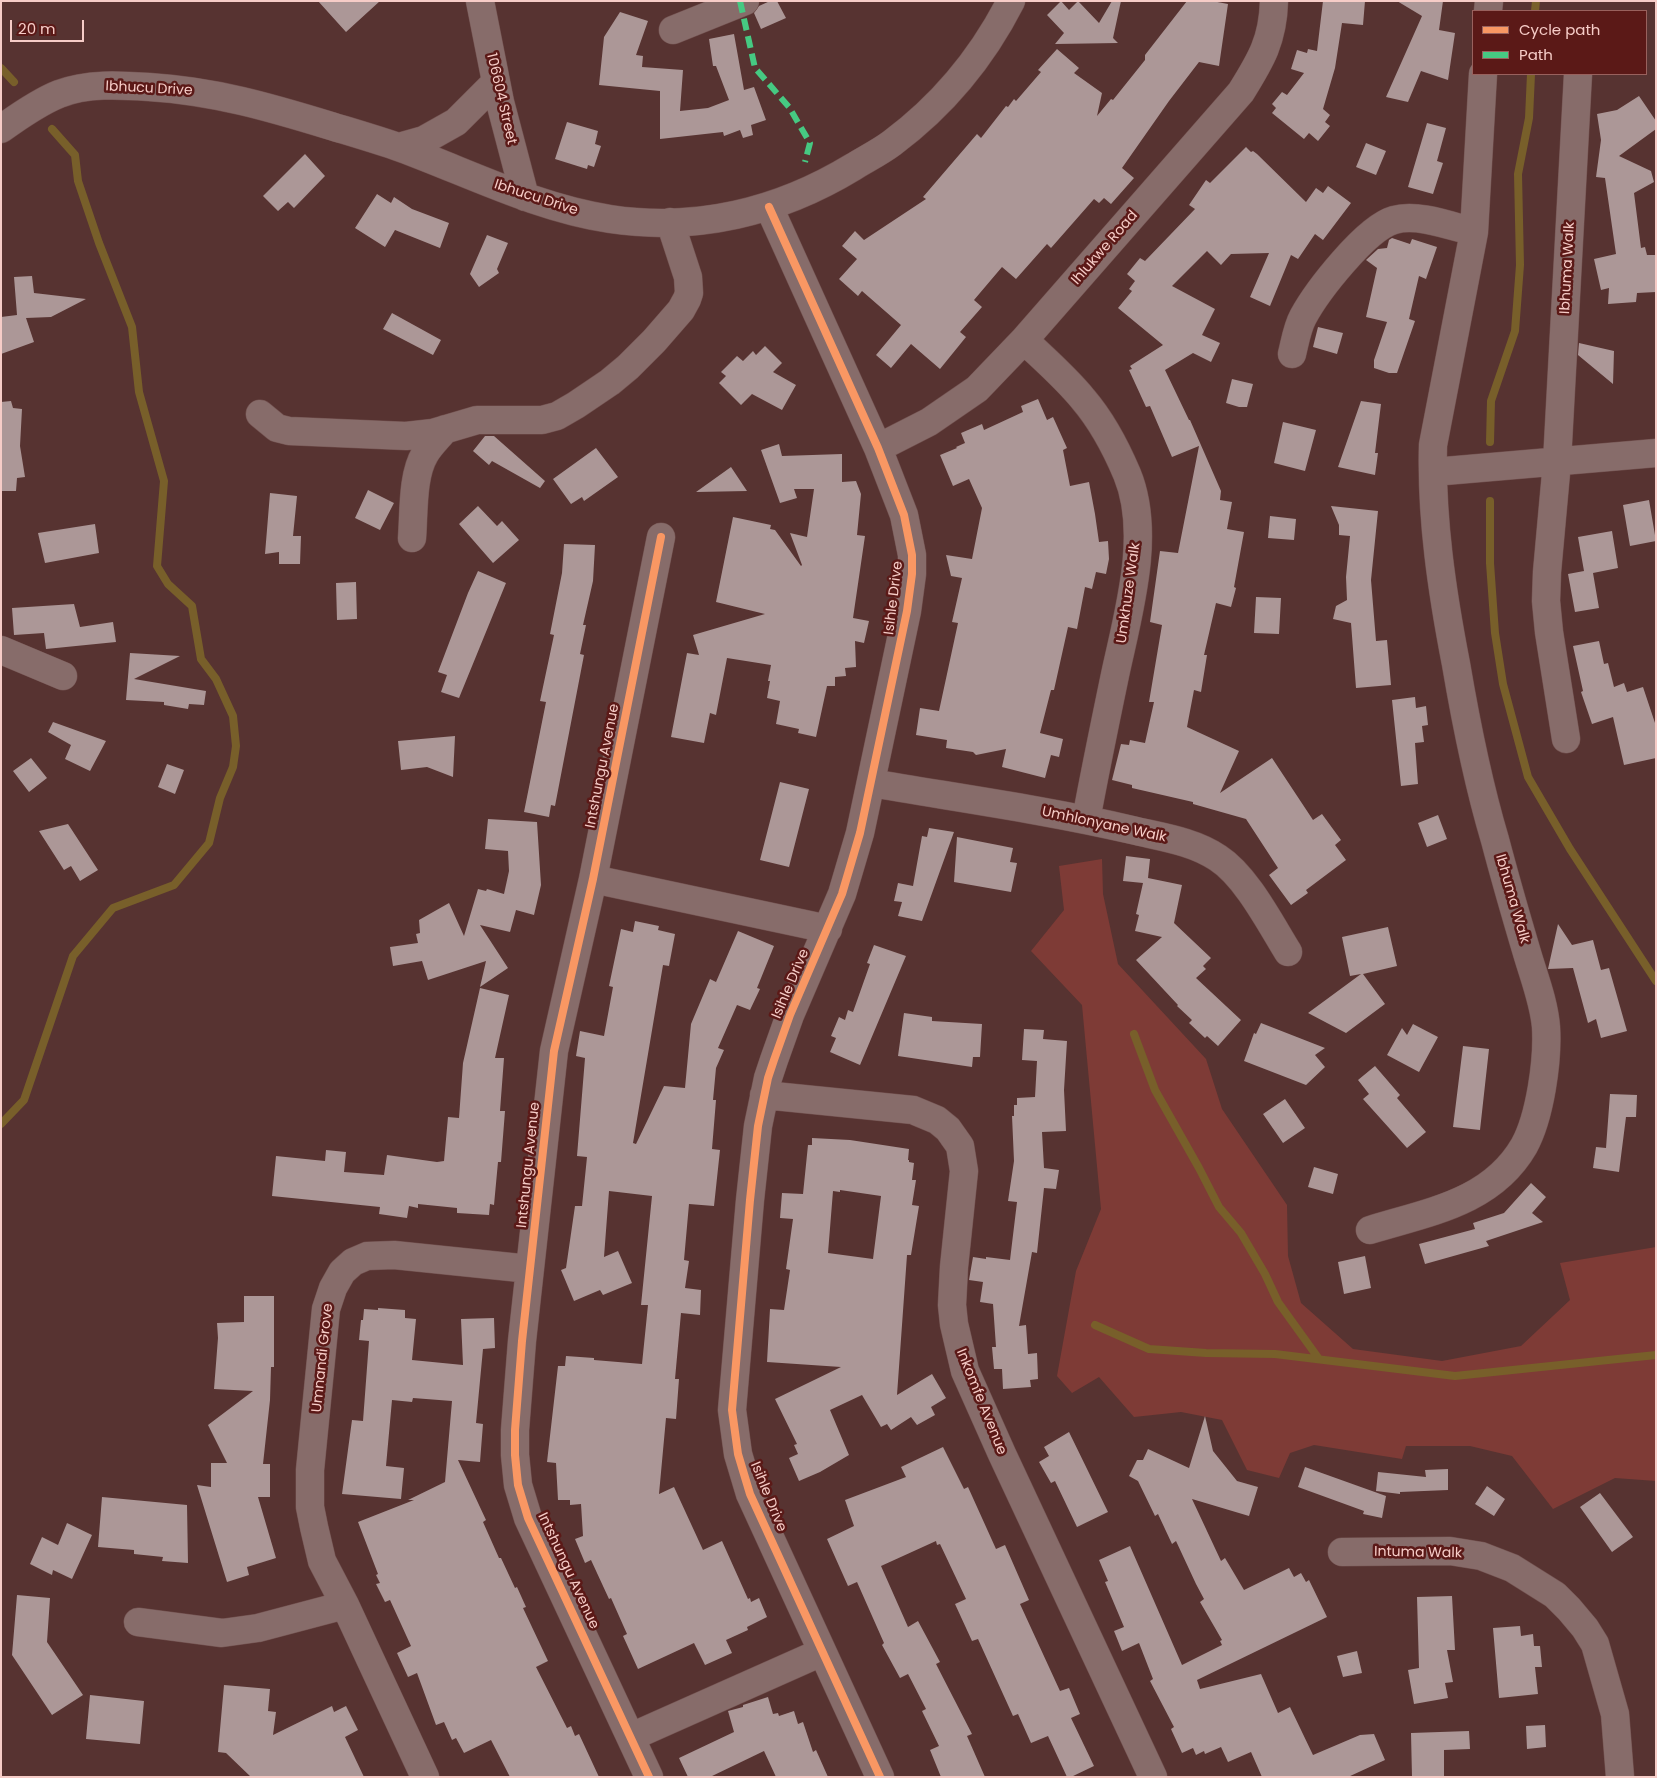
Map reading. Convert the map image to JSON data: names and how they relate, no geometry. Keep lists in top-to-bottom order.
{
  "streets": {
    "street": [
      "Ibhucu Drive",
      "106604 Street",
      "Ihlukwe Road",
      "Ibhuma Walk",
      "Umkhuze Walk",
      "Isihle Drive",
      "Intshungu Avenue",
      "Umhlonyane Walk",
      "Umnandi Grove",
      "Inkomfe Avenue",
      "Intuma Walk"
    ]
  },
  "crossings": [
    ["Ibhucu Drive", "106604 Street"],
    ["Ibhucu Drive", "Isihle Drive"],
    ["Ihlukwe Road", "Umkhuze Walk"],
    ["Ihlukwe Road", "Isihle Drive"],
    ["Umkhuze Walk", "Umhlonyane Walk"],
    ["Isihle Drive", "Umhlonyane Walk"],
    ["Isihle Drive", "Inkomfe Avenue"],
    ["Intshungu Avenue", "Umnandi Grove"]
  ],
  "legend": ["Cycle path", "Path"],
  "scale_bar": "20 m"
}
